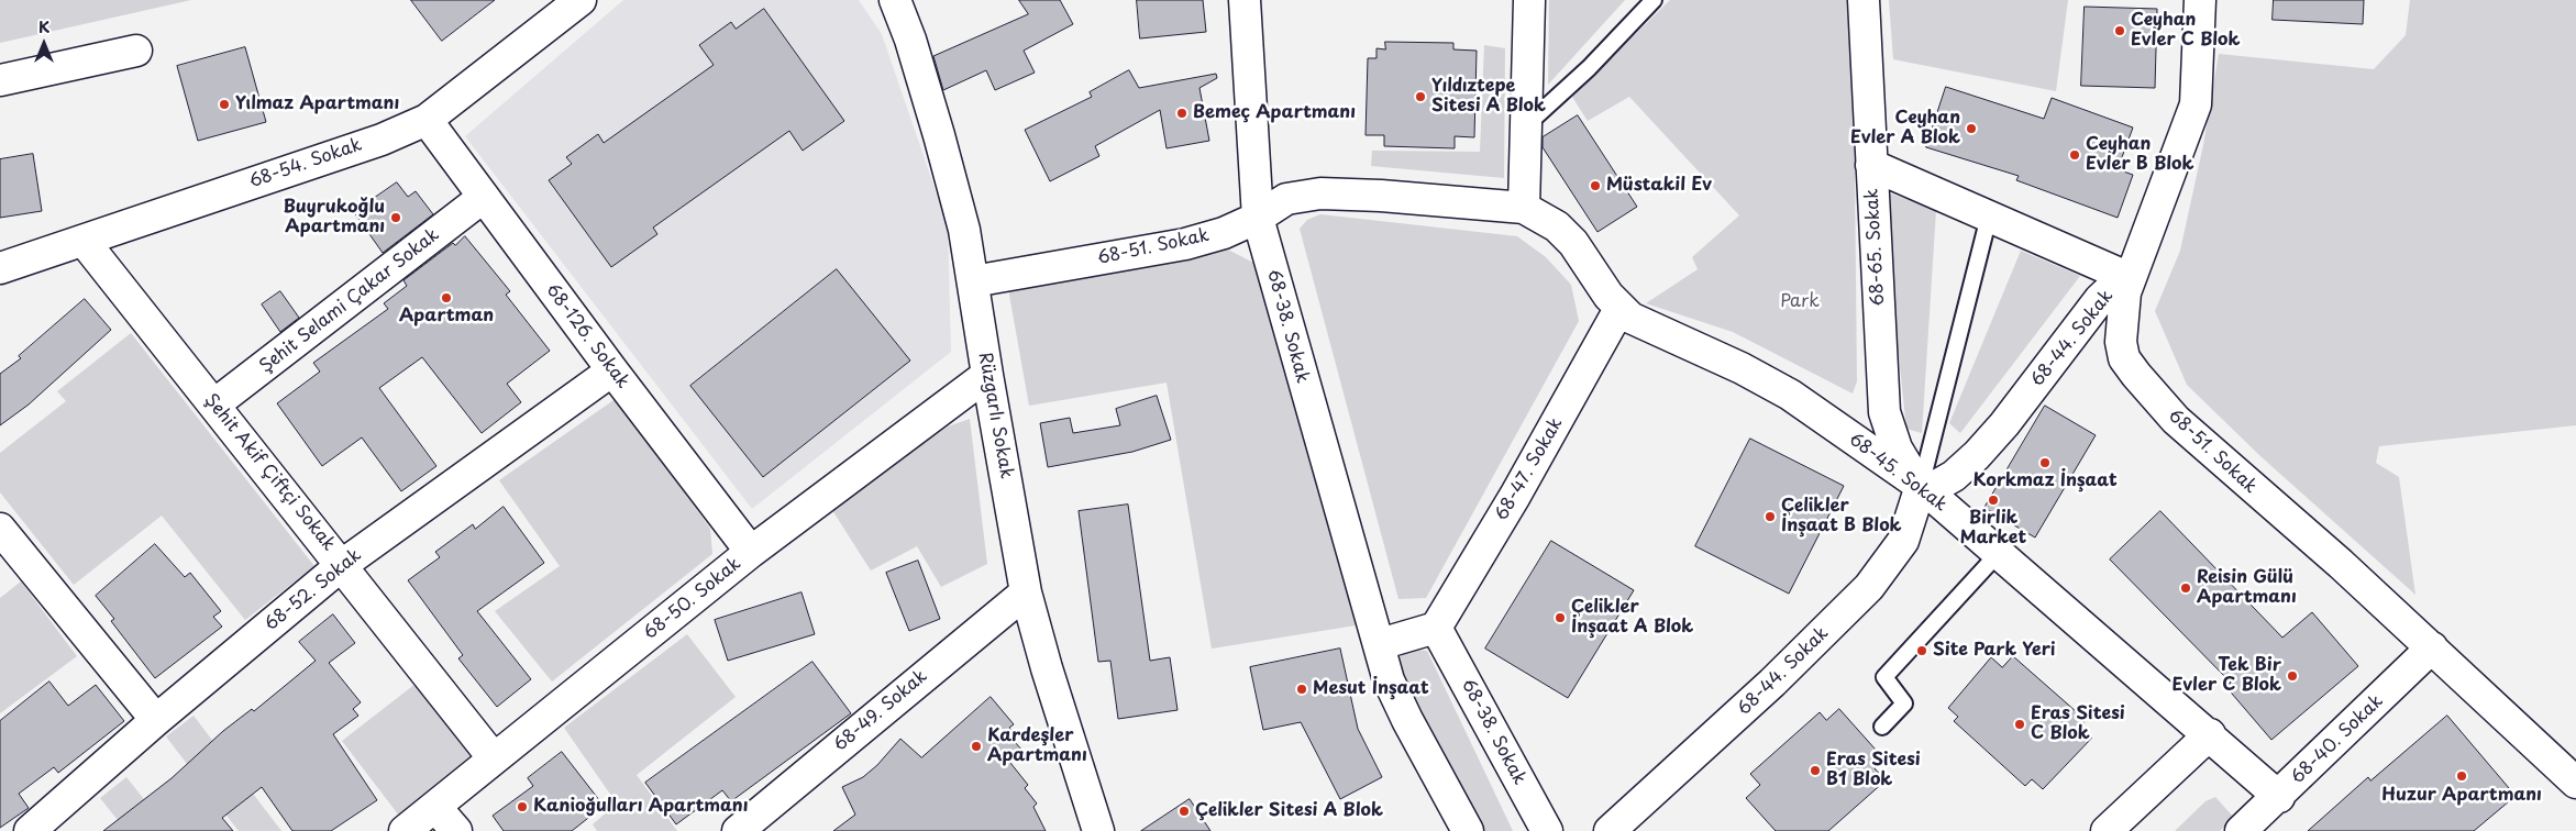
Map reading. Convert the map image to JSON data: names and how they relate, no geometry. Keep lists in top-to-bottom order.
{
  "streets": {
    "street": [
      "68-54. Sokak",
      "68-51. Sokak",
      "68-65. Sokak",
      "Şehit Selami Çakar Sokak",
      "68-38. Sokak",
      "68-126. Sokak",
      "68-44. Sokak",
      "Rüzgarlı Sokak",
      "68-47. Sokak",
      "Şehit Akif Çiftçi Sokak",
      "68-45. Sokak",
      "68-52. Sokak",
      "68-50. Sokak",
      "68-49. Sokak",
      "68-40. Sokak"
    ]
  },
  "crossings": [
    ["68-54. Sokak", "68-126. Sokak"],
    ["68-54. Sokak", "Şehit Akif Çiftçi Sokak"],
    ["68-51. Sokak", "68-38. Sokak"],
    ["68-51. Sokak", "68-44. Sokak"],
    ["68-51. Sokak", "Rüzgarlı Sokak"],
    ["68-51. Sokak", "68-45. Sokak"],
    ["68-51. Sokak", "68-40. Sokak"],
    ["68-65. Sokak", "68-44. Sokak"],
    ["68-65. Sokak", "68-45. Sokak"],
    ["Şehit Selami Çakar Sokak", "68-126. Sokak"],
    ["Şehit Selami Çakar Sokak", "Şehit Akif Çiftçi Sokak"],
    ["68-38. Sokak", "68-47. Sokak"],
    ["68-126. Sokak", "68-52. Sokak"],
    ["68-126. Sokak", "68-50. Sokak"],
    ["68-44. Sokak", "68-45. Sokak"],
    ["Rüzgarlı Sokak", "68-50. Sokak"],
    ["Rüzgarlı Sokak", "68-49. Sokak"],
    ["68-47. Sokak", "68-45. Sokak"],
    ["Şehit Akif Çiftçi Sokak", "68-52. Sokak"],
    ["Şehit Akif Çiftçi Sokak", "68-50. Sokak"],
    ["68-45. Sokak", "68-40. Sokak"]
  ],
  "parks": ["Park"],
  "places": [
    "Ceyhan Evler C Blok",
    "Yıldıztepe Sitesi A Blok",
    "Yılmaz Apartmanı",
    "Bemeç Apartmanı",
    "Ceyhan Evler A Blok",
    "Ceyhan Evler B Blok",
    "Müstakil Ev",
    "Buyrukoğlu Apartmanı",
    "Apartman",
    "Korkmaz İnşaat",
    "Birlik Market",
    "Çelikler İnşaat B Blok",
    "Reisin Gülü Apartmanı",
    "Çelikler İnşaat A Blok",
    "Site Park Yeri",
    "Tek Bir Evler C Blok",
    "Mesut İnşaat",
    "Eras Sitesi C Blok",
    "Kardeşler Apartmanı",
    "Eras Sitesi B1 Blok",
    "Huzur Apartmanı",
    "Kanioğulları Apartmanı",
    "Çelikler Sitesi A Blok"
  ],
  "north": "top"
}
